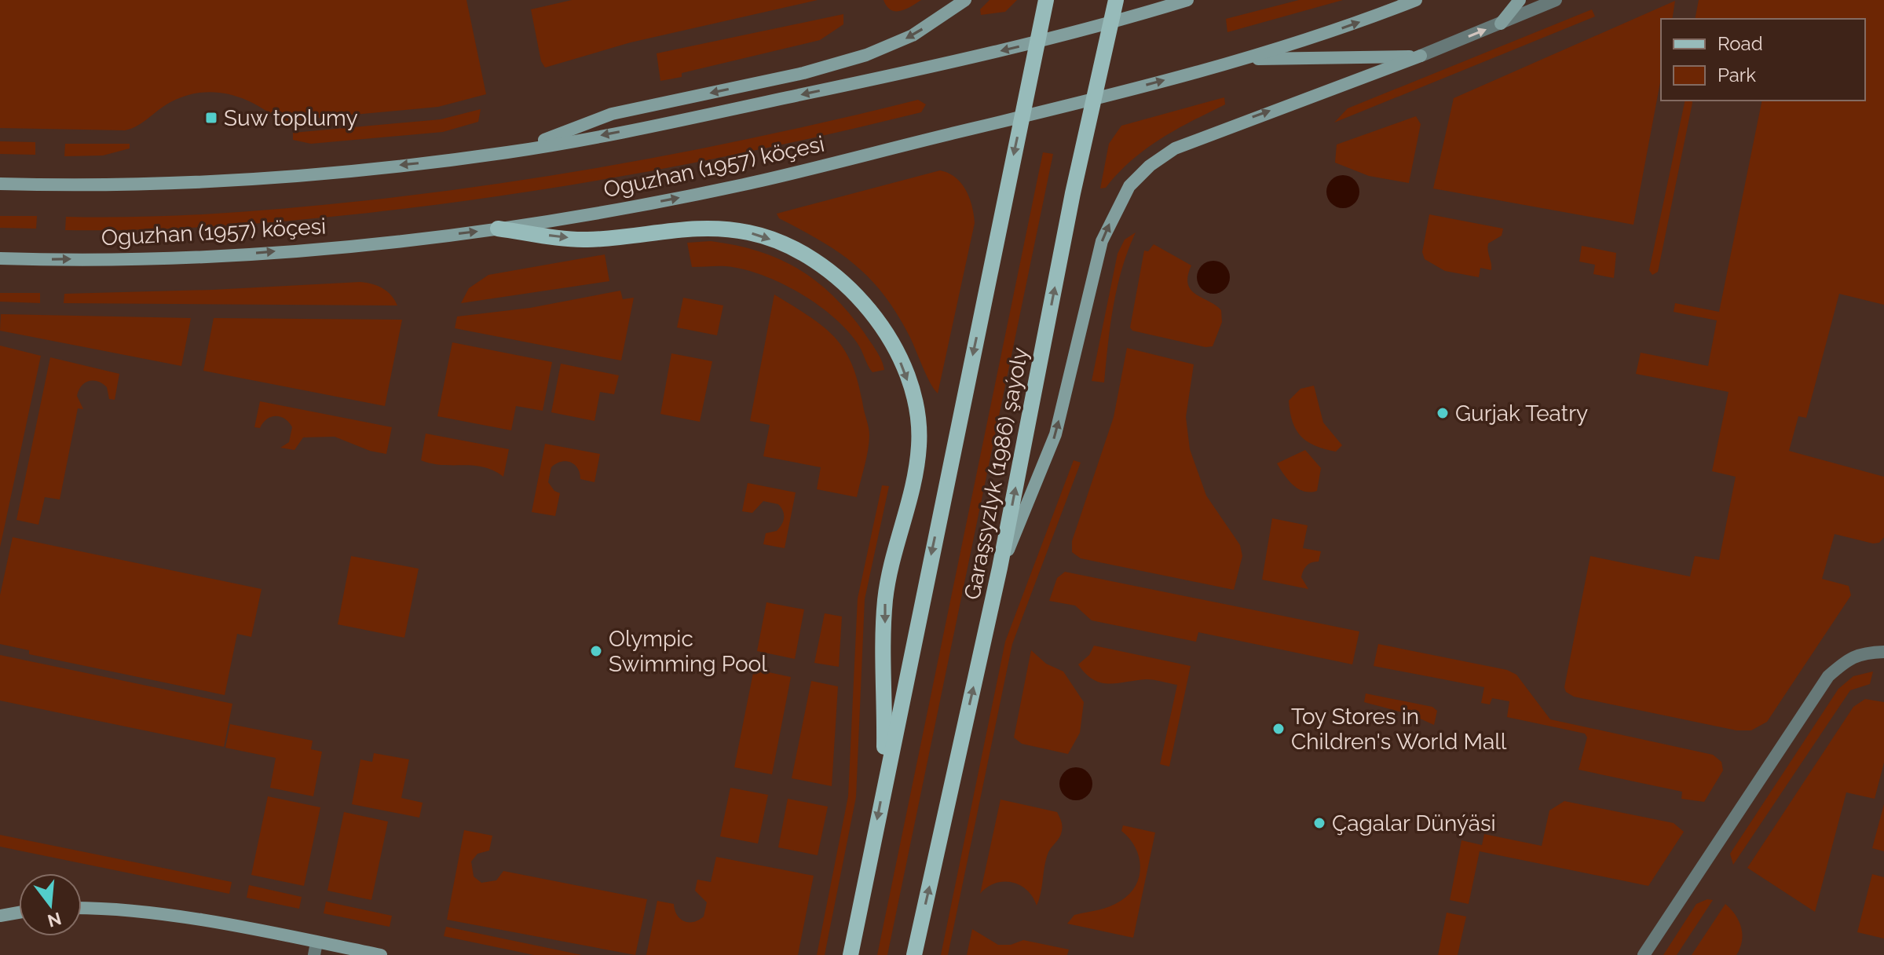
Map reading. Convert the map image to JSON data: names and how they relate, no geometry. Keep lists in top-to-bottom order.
{
  "streets": {
    "main road": ["Oguzhan (1957) köçesi", "Garaşsyzlyk (1986) şaýoly"]
  },
  "crossings": [
    ["Oguzhan (1957) köçesi", "Garaşsyzlyk (1986) şaýoly"]
  ],
  "places": {
    "transit": ["Suw toplumy"],
    "other": [
      "Gurjak Teatry",
      "Olympic Swimming Pool",
      "Toy Stores in Children's World Mall",
      "Çagalar Dünýäsi"
    ]
  },
  "legend": ["Road", "Park"],
  "north": "bottom"
}
